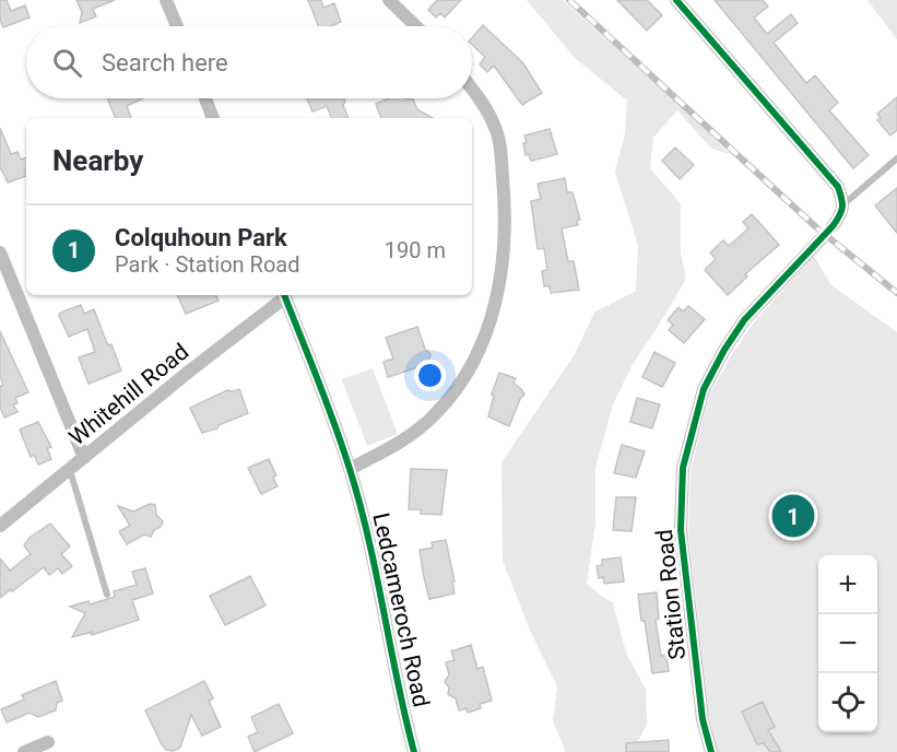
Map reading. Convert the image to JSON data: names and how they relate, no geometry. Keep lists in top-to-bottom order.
{
  "streets": {
    "street": ["Whitehill Road", "Station Road", "Ledcameroch Road"]
  },
  "crossings": [
    ["Whitehill Road", "Ledcameroch Road"]
  ],
  "page": {
    "search": "Search here",
    "heading": "Nearby",
    "list": [
      {
        "mark": "1",
        "name": "Colquhoun Park",
        "note": "Park · Station Road",
        "value": "190 m"
      }
    ],
    "pins": "1",
    "map_buttons": ["+", "−"]
  }
}
